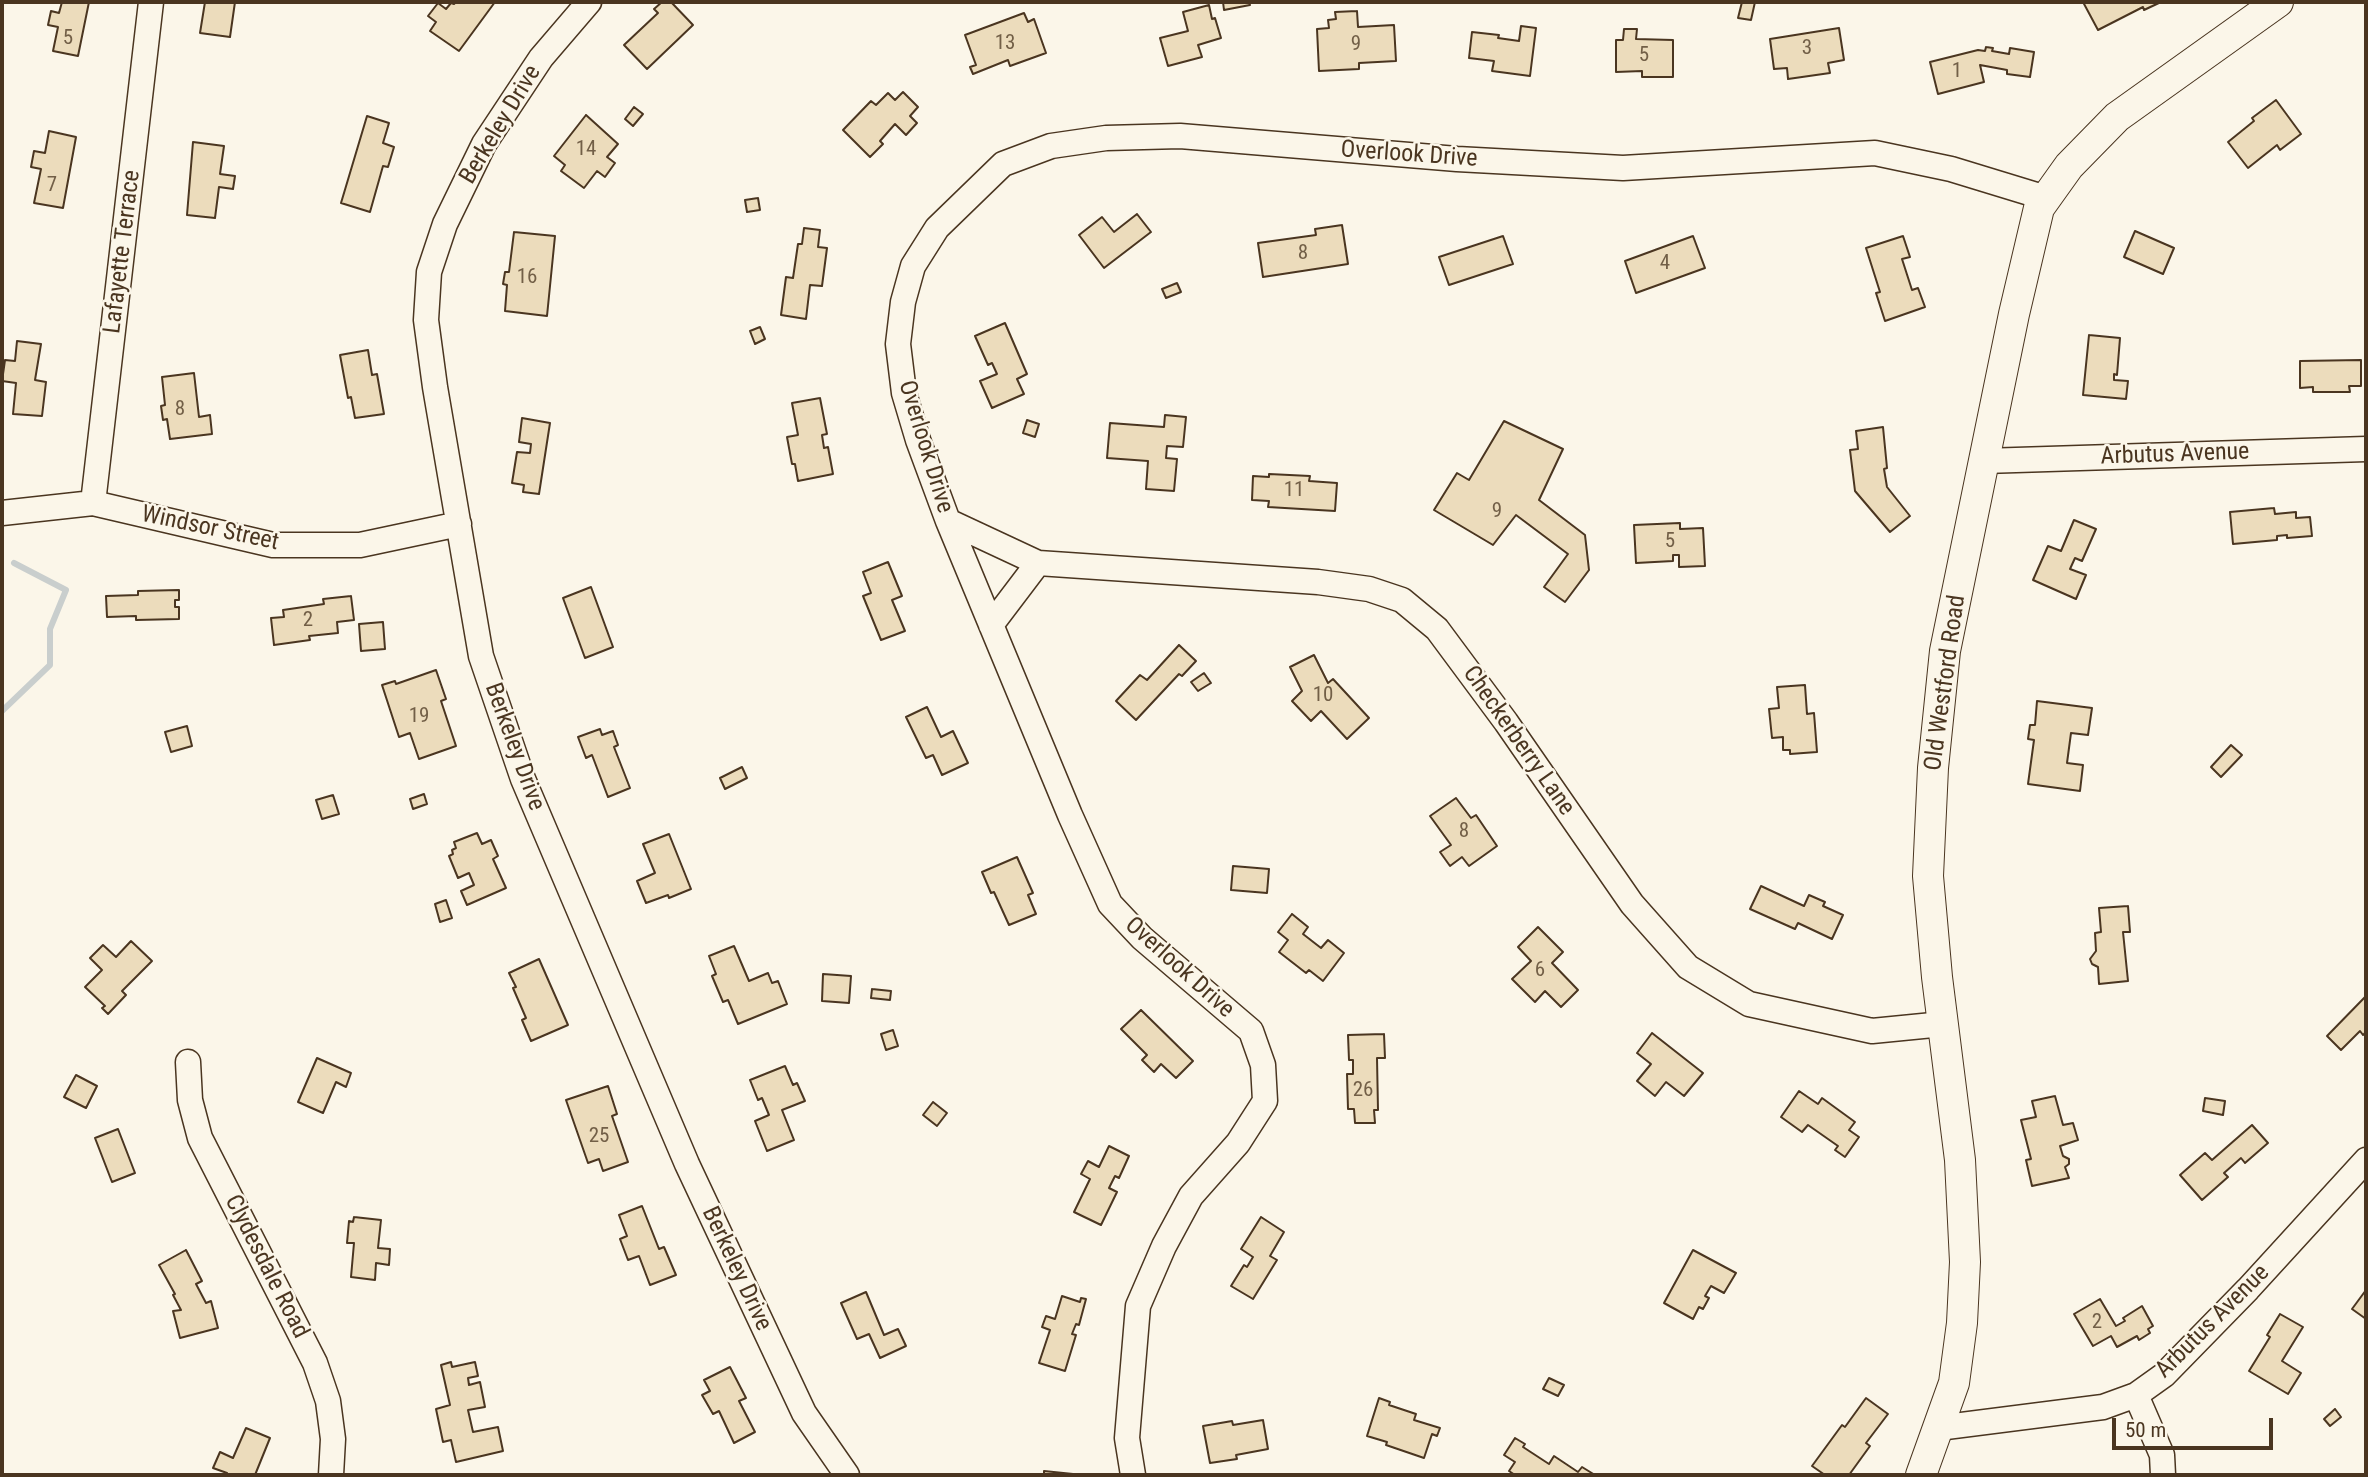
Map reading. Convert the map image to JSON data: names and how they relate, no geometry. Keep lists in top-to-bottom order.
{
  "streets": {
    "main road": ["Old Westford Road"],
    "street": [
      "Berkeley Drive",
      "Overlook Drive",
      "Lafayette Terrace",
      "Arbutus Avenue",
      "Windsor Street",
      "Checkerberry Lane",
      "Clydesdale Road"
    ]
  },
  "crossings": [
    ["Berkeley Drive", "Windsor Street"],
    ["Overlook Drive", "Old Westford Road"],
    ["Overlook Drive", "Checkerberry Lane"],
    ["Lafayette Terrace", "Windsor Street"],
    ["Arbutus Avenue", "Old Westford Road"],
    ["Old Westford Road", "Checkerberry Lane"]
  ],
  "house_numbers": [
    "5",
    "13",
    "9",
    "3",
    "5",
    "1",
    "14",
    "7",
    "8",
    "4",
    "16",
    "8",
    "11",
    "9",
    "5",
    "2",
    "10",
    "19",
    "8",
    "6",
    "26",
    "25",
    "2"
  ],
  "scale_bar": "50 m"
}
